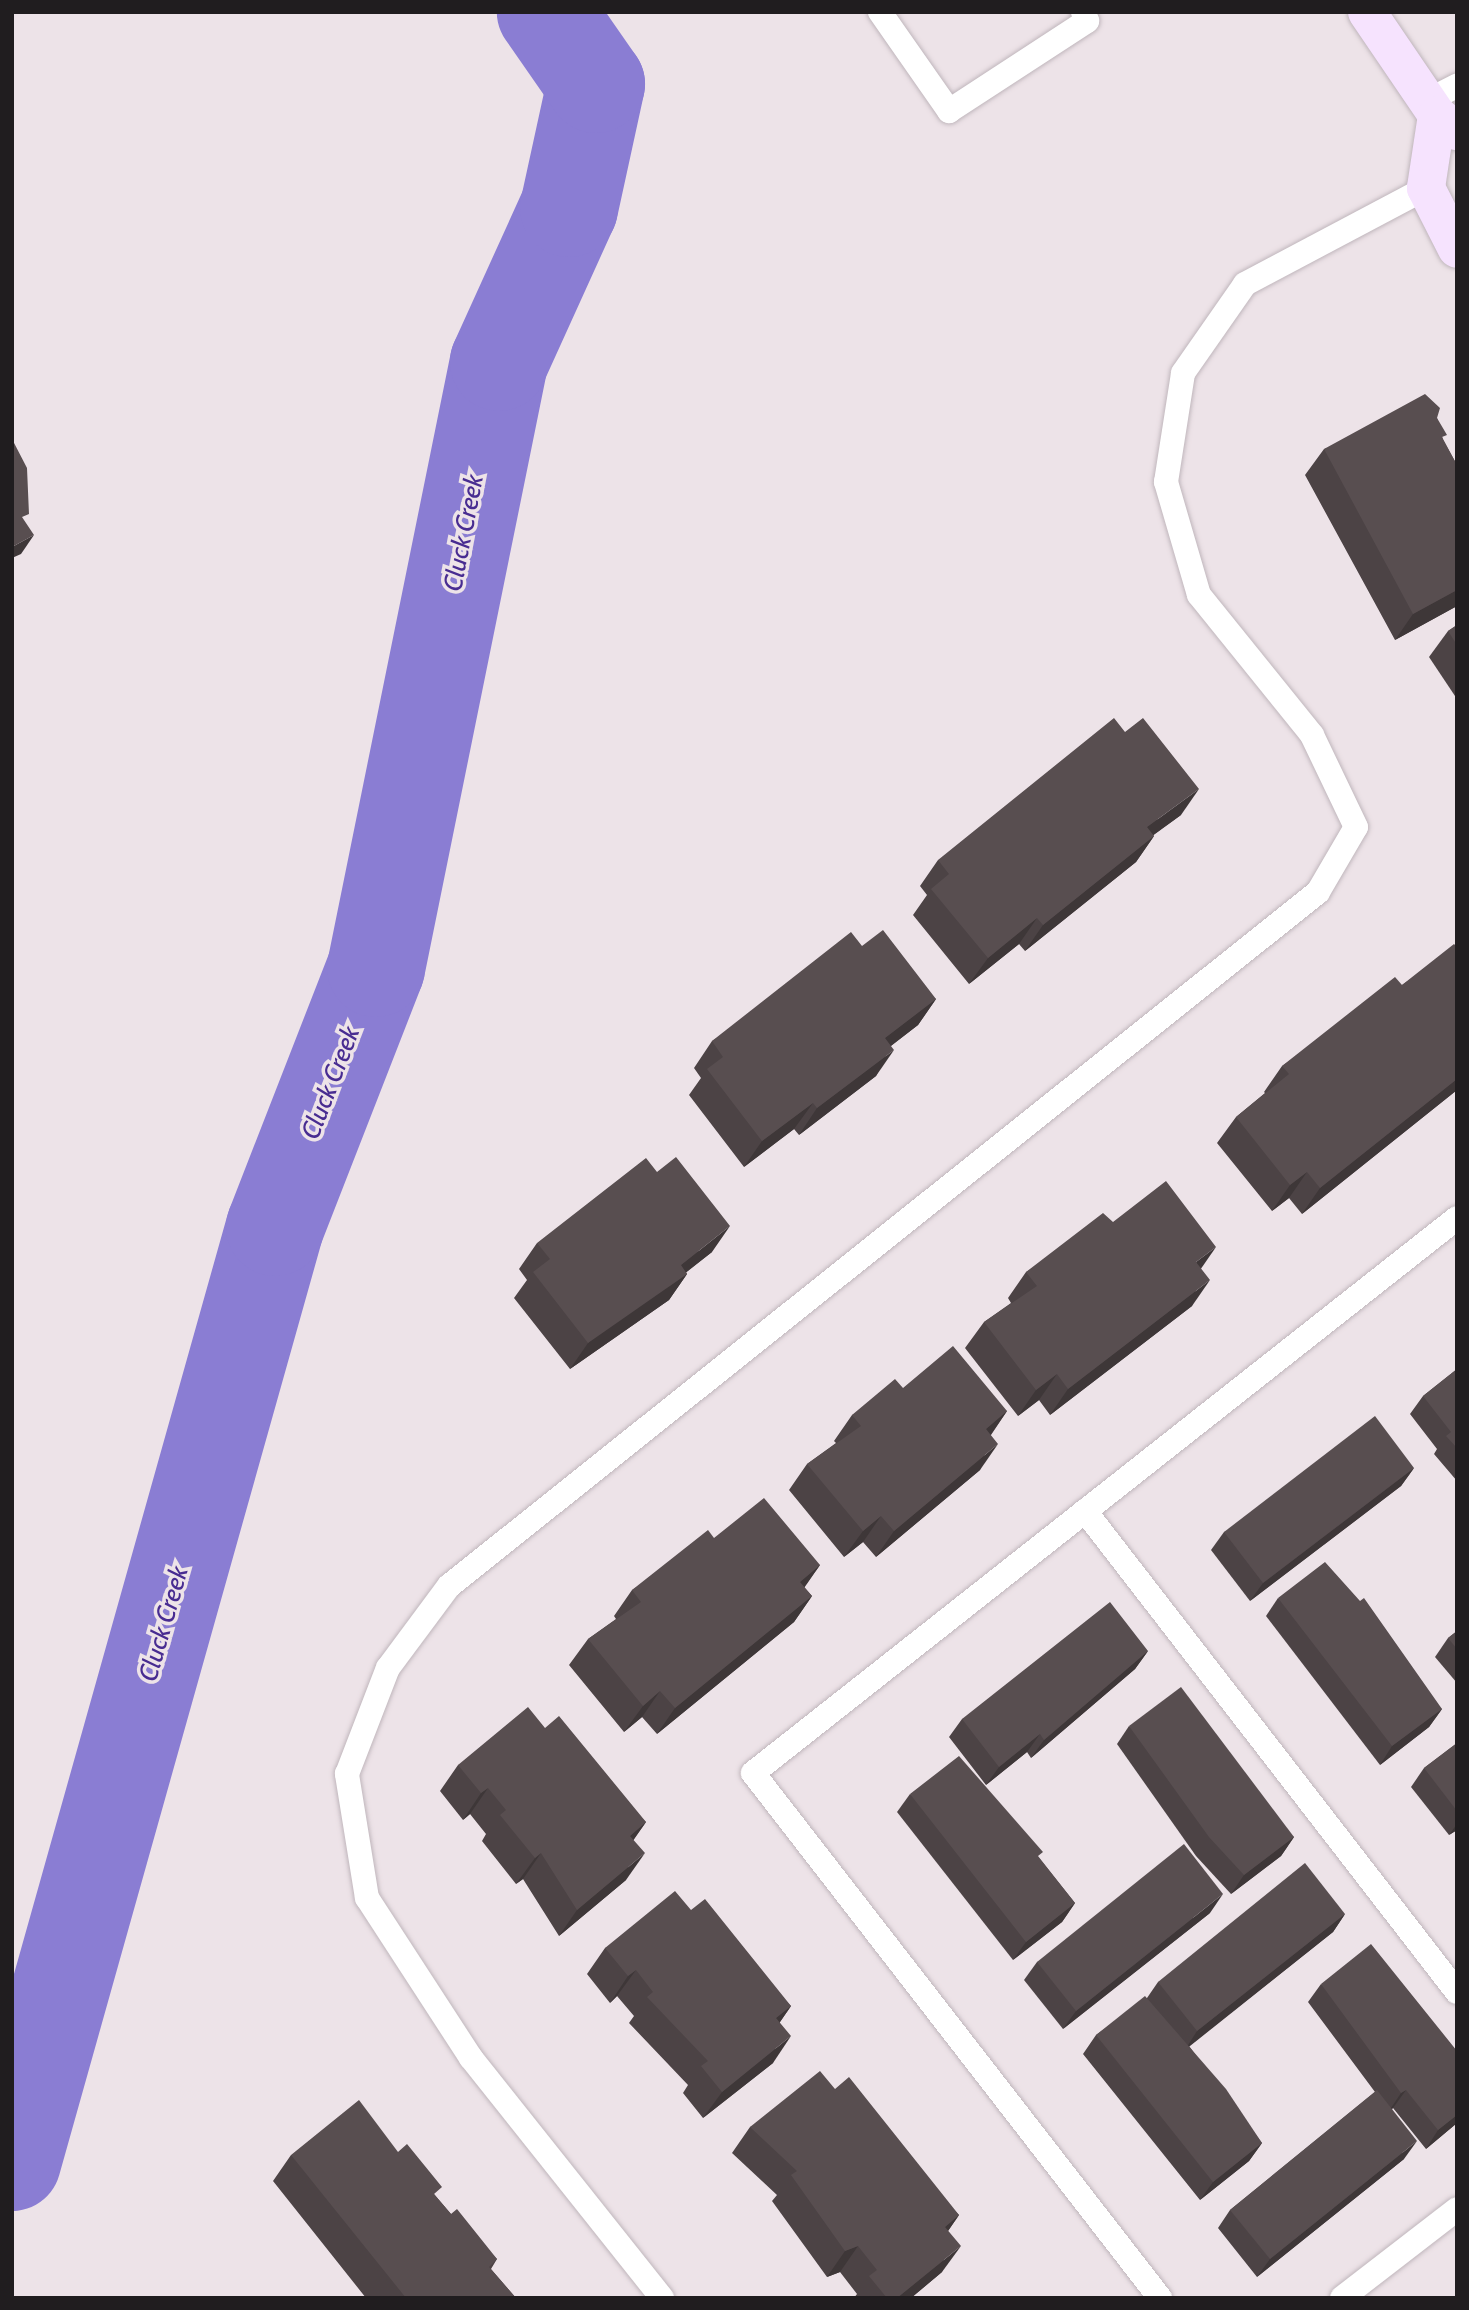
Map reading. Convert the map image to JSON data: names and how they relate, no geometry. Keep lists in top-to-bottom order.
{
  "water": ["Cluck Creek"]
}
